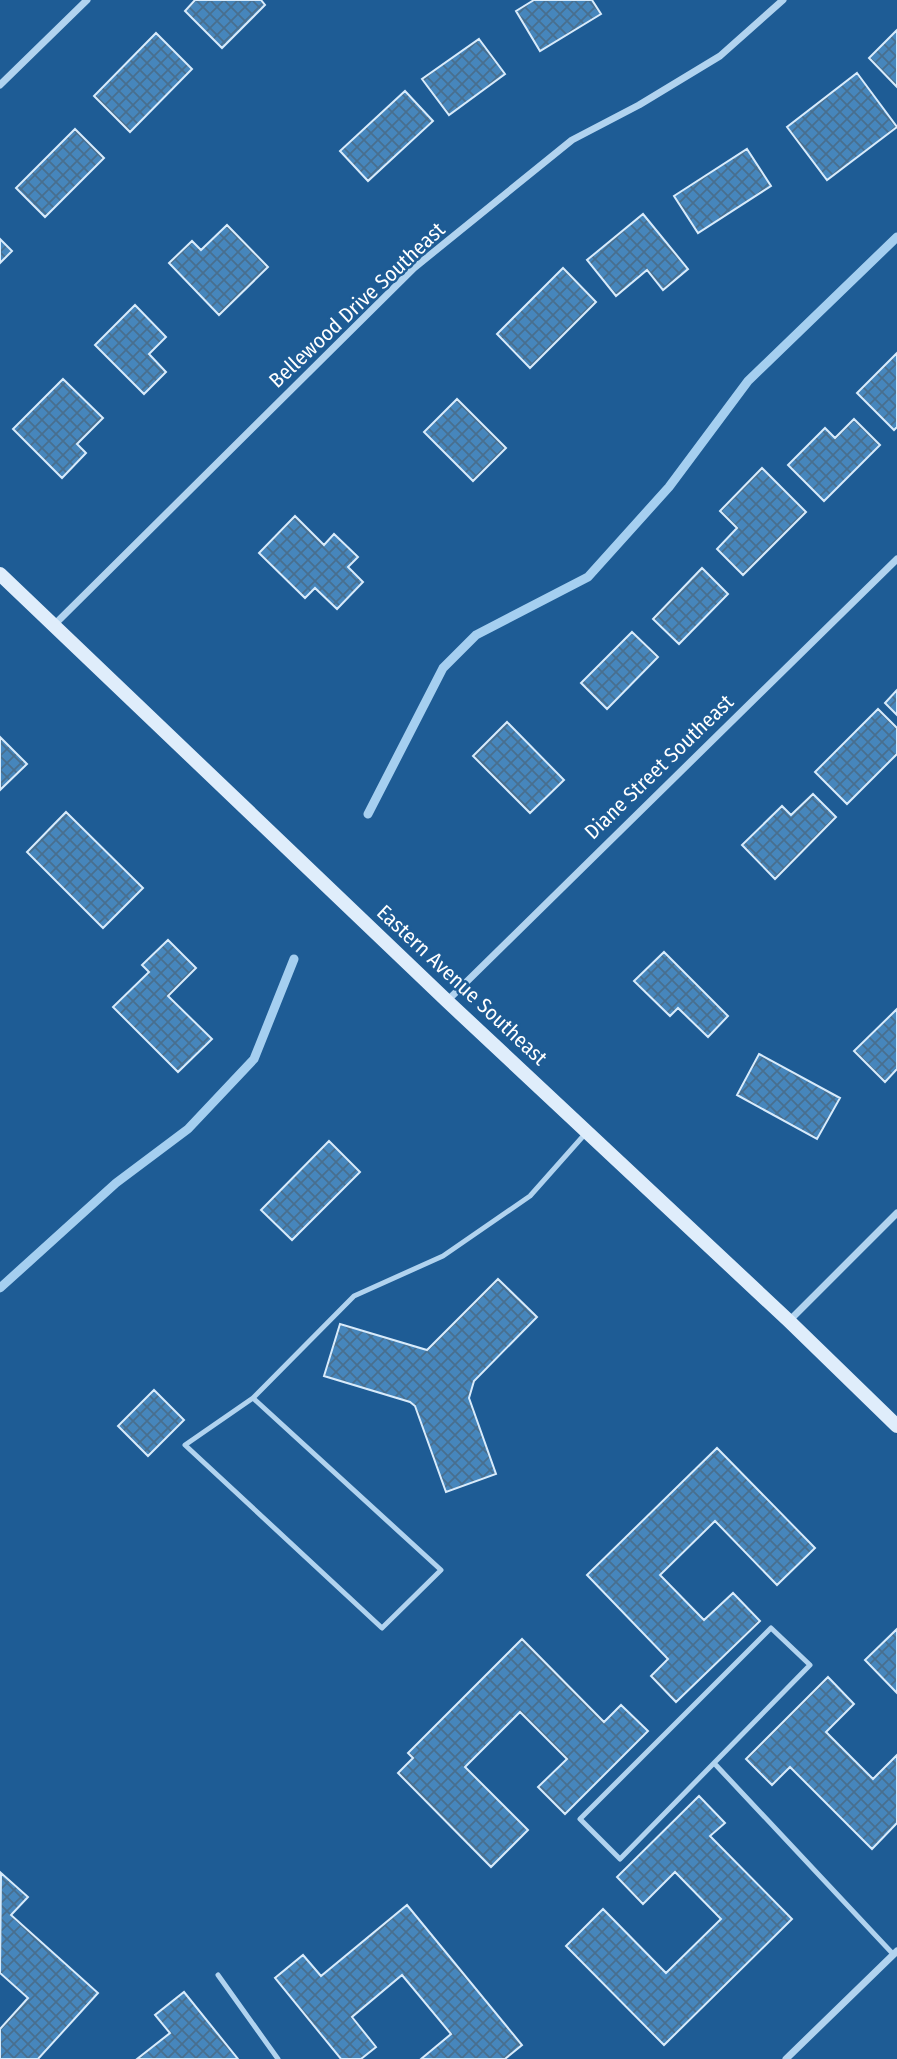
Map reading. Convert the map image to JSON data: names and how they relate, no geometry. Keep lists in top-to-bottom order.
{
  "streets": {
    "street": ["Bellewood Drive Southeast", "Diane Street Southeast", "Eastern Avenue Southeast"]
  },
  "crossings": [
    ["Bellewood Drive Southeast", "Eastern Avenue Southeast"],
    ["Diane Street Southeast", "Eastern Avenue Southeast"]
  ]
}
